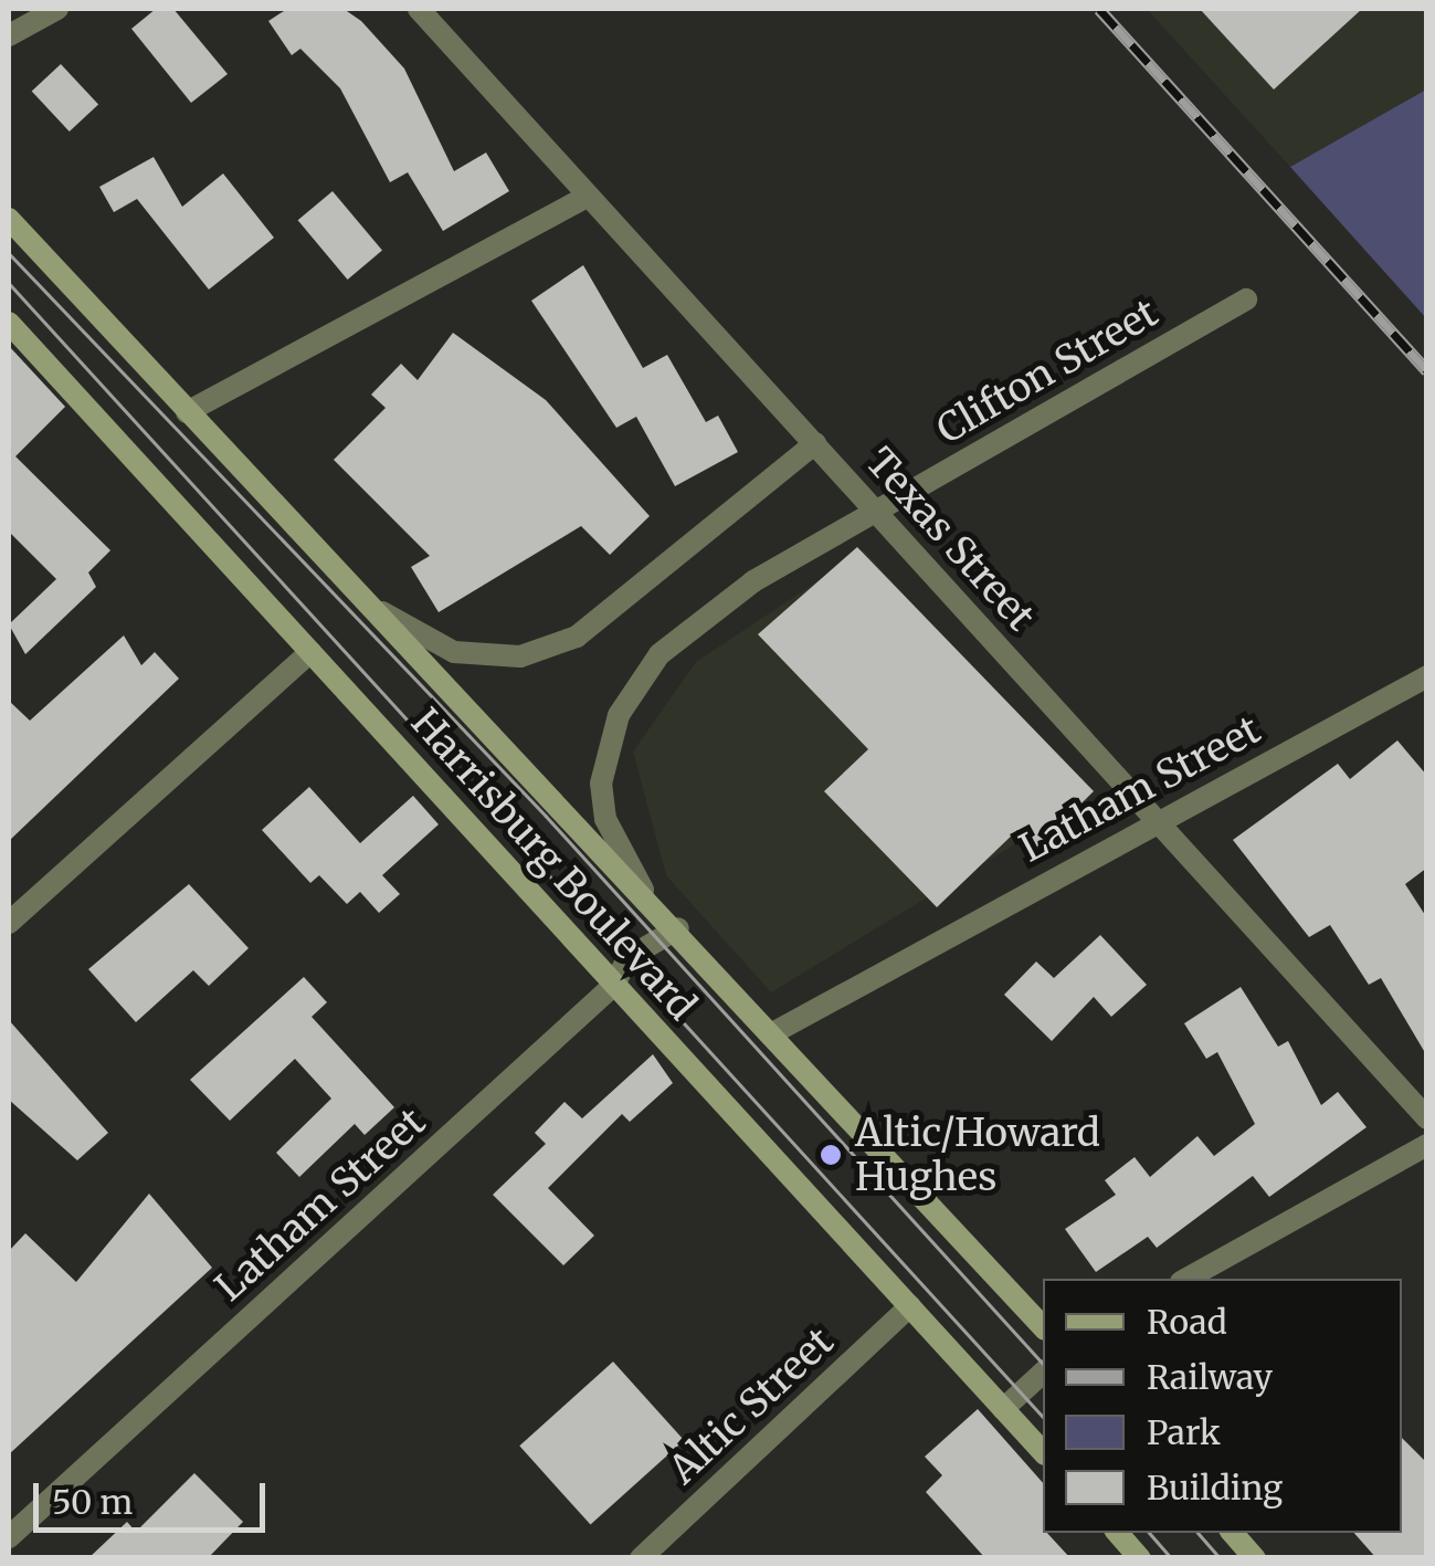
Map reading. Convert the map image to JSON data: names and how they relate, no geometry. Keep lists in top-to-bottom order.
{
  "streets": {
    "main road": ["Harrisburg Boulevard"],
    "street": [
      "Clifton Street",
      "Texas Street",
      "Latham Street",
      "Altic Street"
    ]
  },
  "crossings": [
    ["Clifton Street", "Texas Street"],
    ["Clifton Street", "Harrisburg Boulevard"],
    ["Texas Street", "Latham Street"],
    ["Latham Street", "Harrisburg Boulevard"],
    ["Harrisburg Boulevard", "Altic Street"]
  ],
  "places": ["Altic/Howard Hughes"],
  "legend": [
    "Road",
    "Railway",
    "Park",
    "Building"
  ],
  "scale_bar": "50 m"
}
